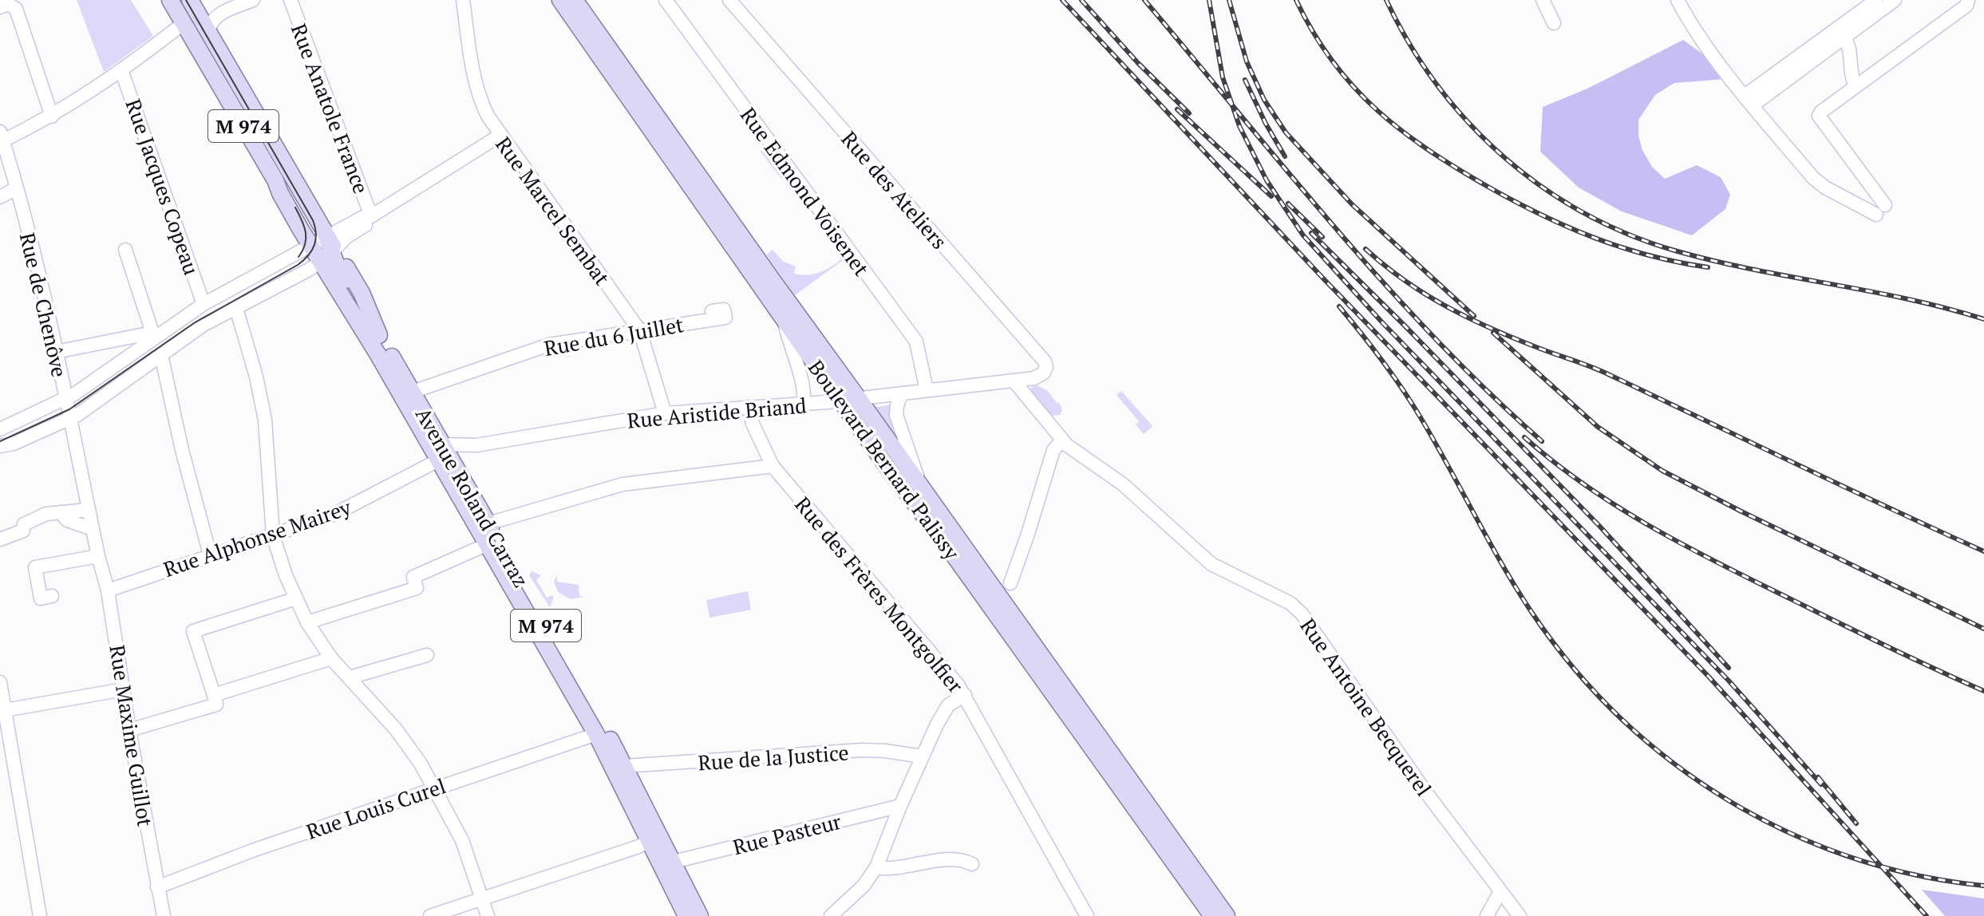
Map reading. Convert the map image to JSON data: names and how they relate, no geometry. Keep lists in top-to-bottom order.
{
  "streets": {
    "main road": ["M 974", "Boulevard Bernard Palissy", "Avenue Roland Carraz"],
    "street": [
      "Rue Anatole France",
      "Rue Jacques Copeau",
      "Rue des Ateliers",
      "Rue Edmond Voisenet",
      "Rue Marcel Sembat",
      "Rue de Chenôve",
      "Rue du 6 Juillet",
      "Rue Aristide Briand",
      "Rue Alphonse Mairey",
      "Rue des Frères Montgolfier",
      "Rue Antoine Becquerel",
      "Rue Maxime Guillot",
      "Rue de la Justice",
      "Rue Louis Curel",
      "Rue Pasteur"
    ]
  },
  "crossings": [
    ["M 974", "Avenue Roland Carraz"],
    ["Rue des Ateliers", "Rue Aristide Briand"],
    ["Rue Edmond Voisenet", "Rue Aristide Briand"],
    ["Rue Marcel Sembat", "Rue du 6 Juillet"],
    ["Rue Marcel Sembat", "Rue Aristide Briand"],
    ["Rue de Chenôve", "Rue Maxime Guillot"],
    ["Rue du 6 Juillet", "Avenue Roland Carraz"],
    ["Rue Aristide Briand", "Boulevard Bernard Palissy"],
    ["Rue Aristide Briand", "Avenue Roland Carraz"],
    ["Rue Aristide Briand", "Rue Alphonse Mairey"],
    ["Rue Aristide Briand", "Rue des Frères Montgolfier"],
    ["Rue Aristide Briand", "Rue Antoine Becquerel"],
    ["Avenue Roland Carraz", "Rue Alphonse Mairey"],
    ["Avenue Roland Carraz", "Rue de la Justice"],
    ["Avenue Roland Carraz", "Rue Louis Curel"],
    ["Avenue Roland Carraz", "Rue Pasteur"],
    ["Rue Alphonse Mairey", "Rue Maxime Guillot"],
    ["Rue Maxime Guillot", "Rue Louis Curel"]
  ]
}
